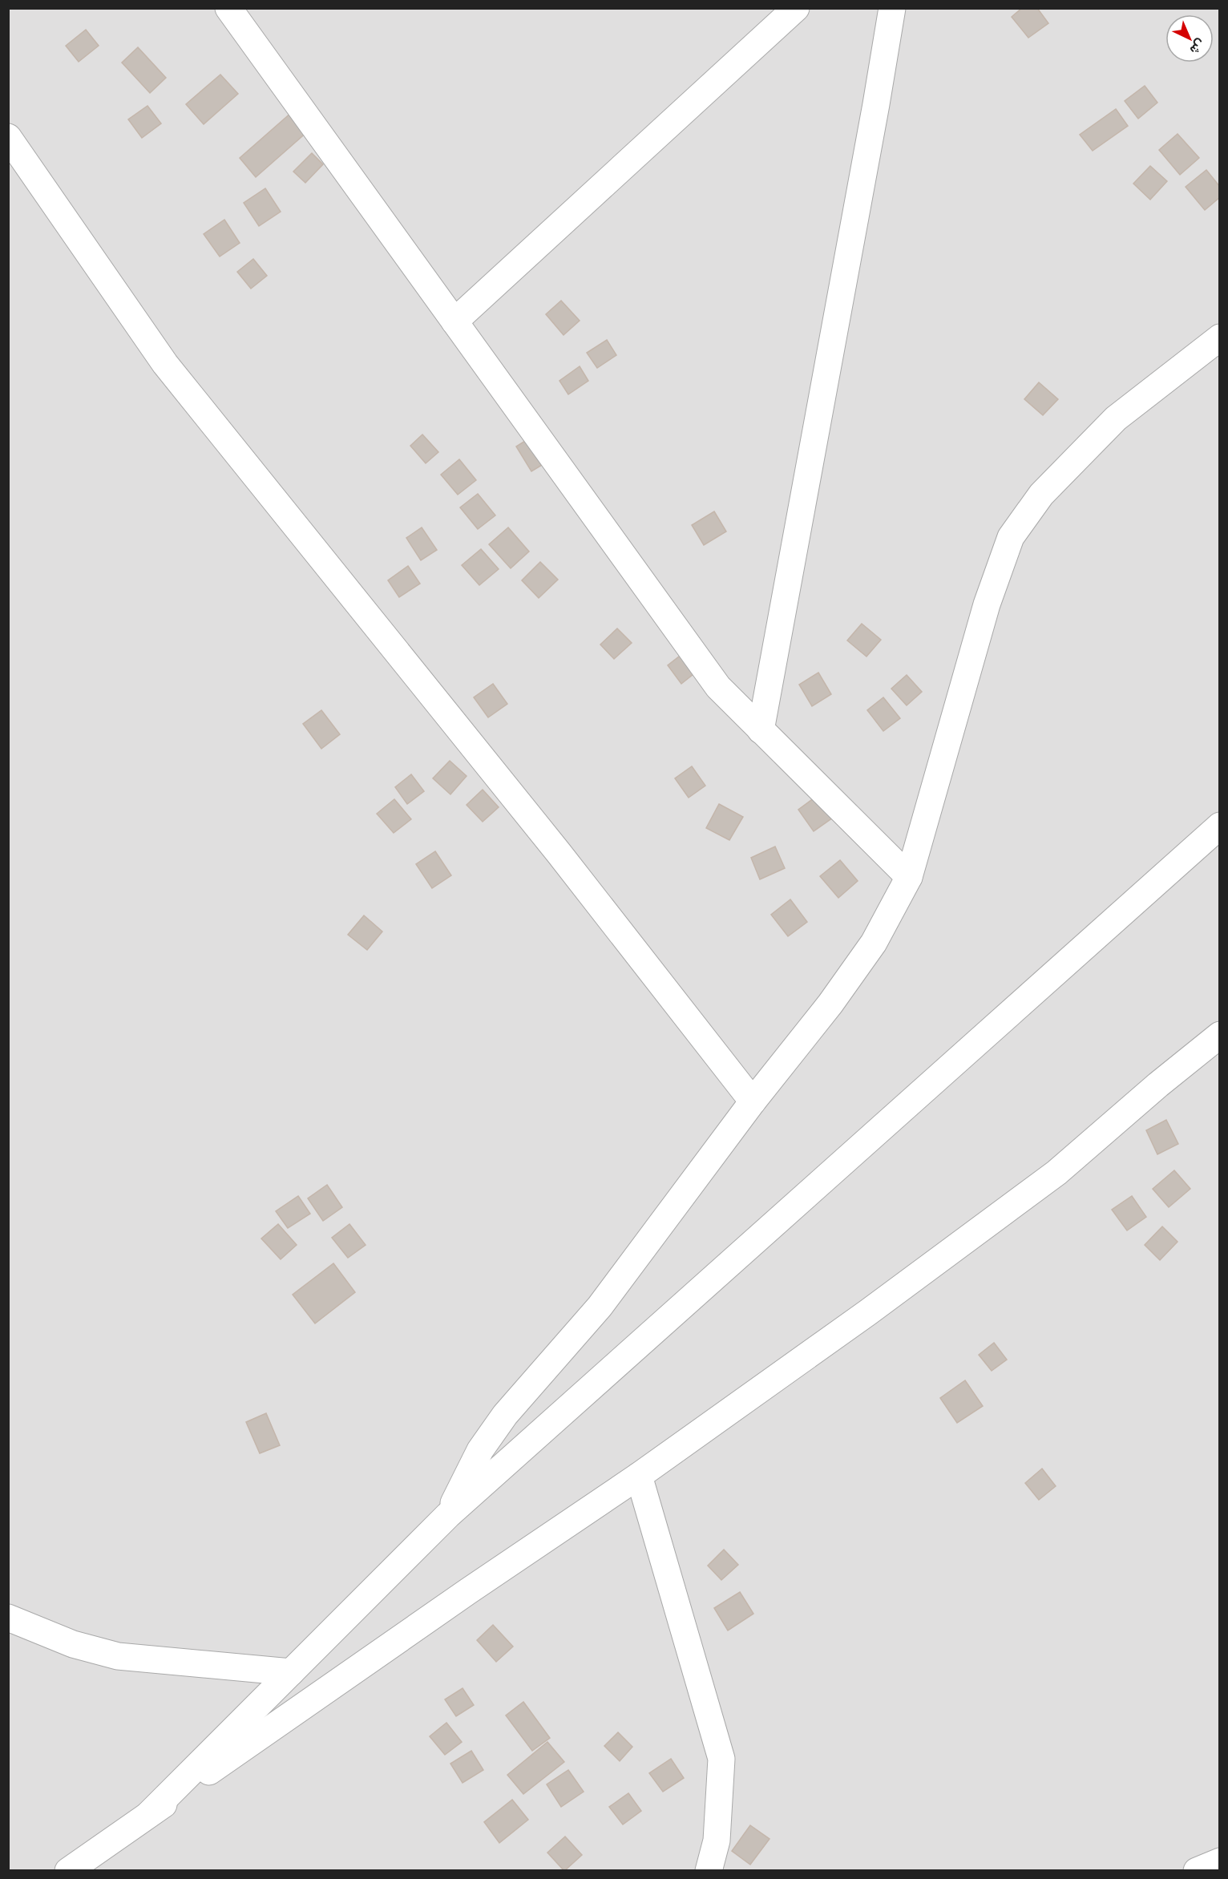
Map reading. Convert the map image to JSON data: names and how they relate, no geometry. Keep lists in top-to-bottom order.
{
  "north": "bottom right"
}
